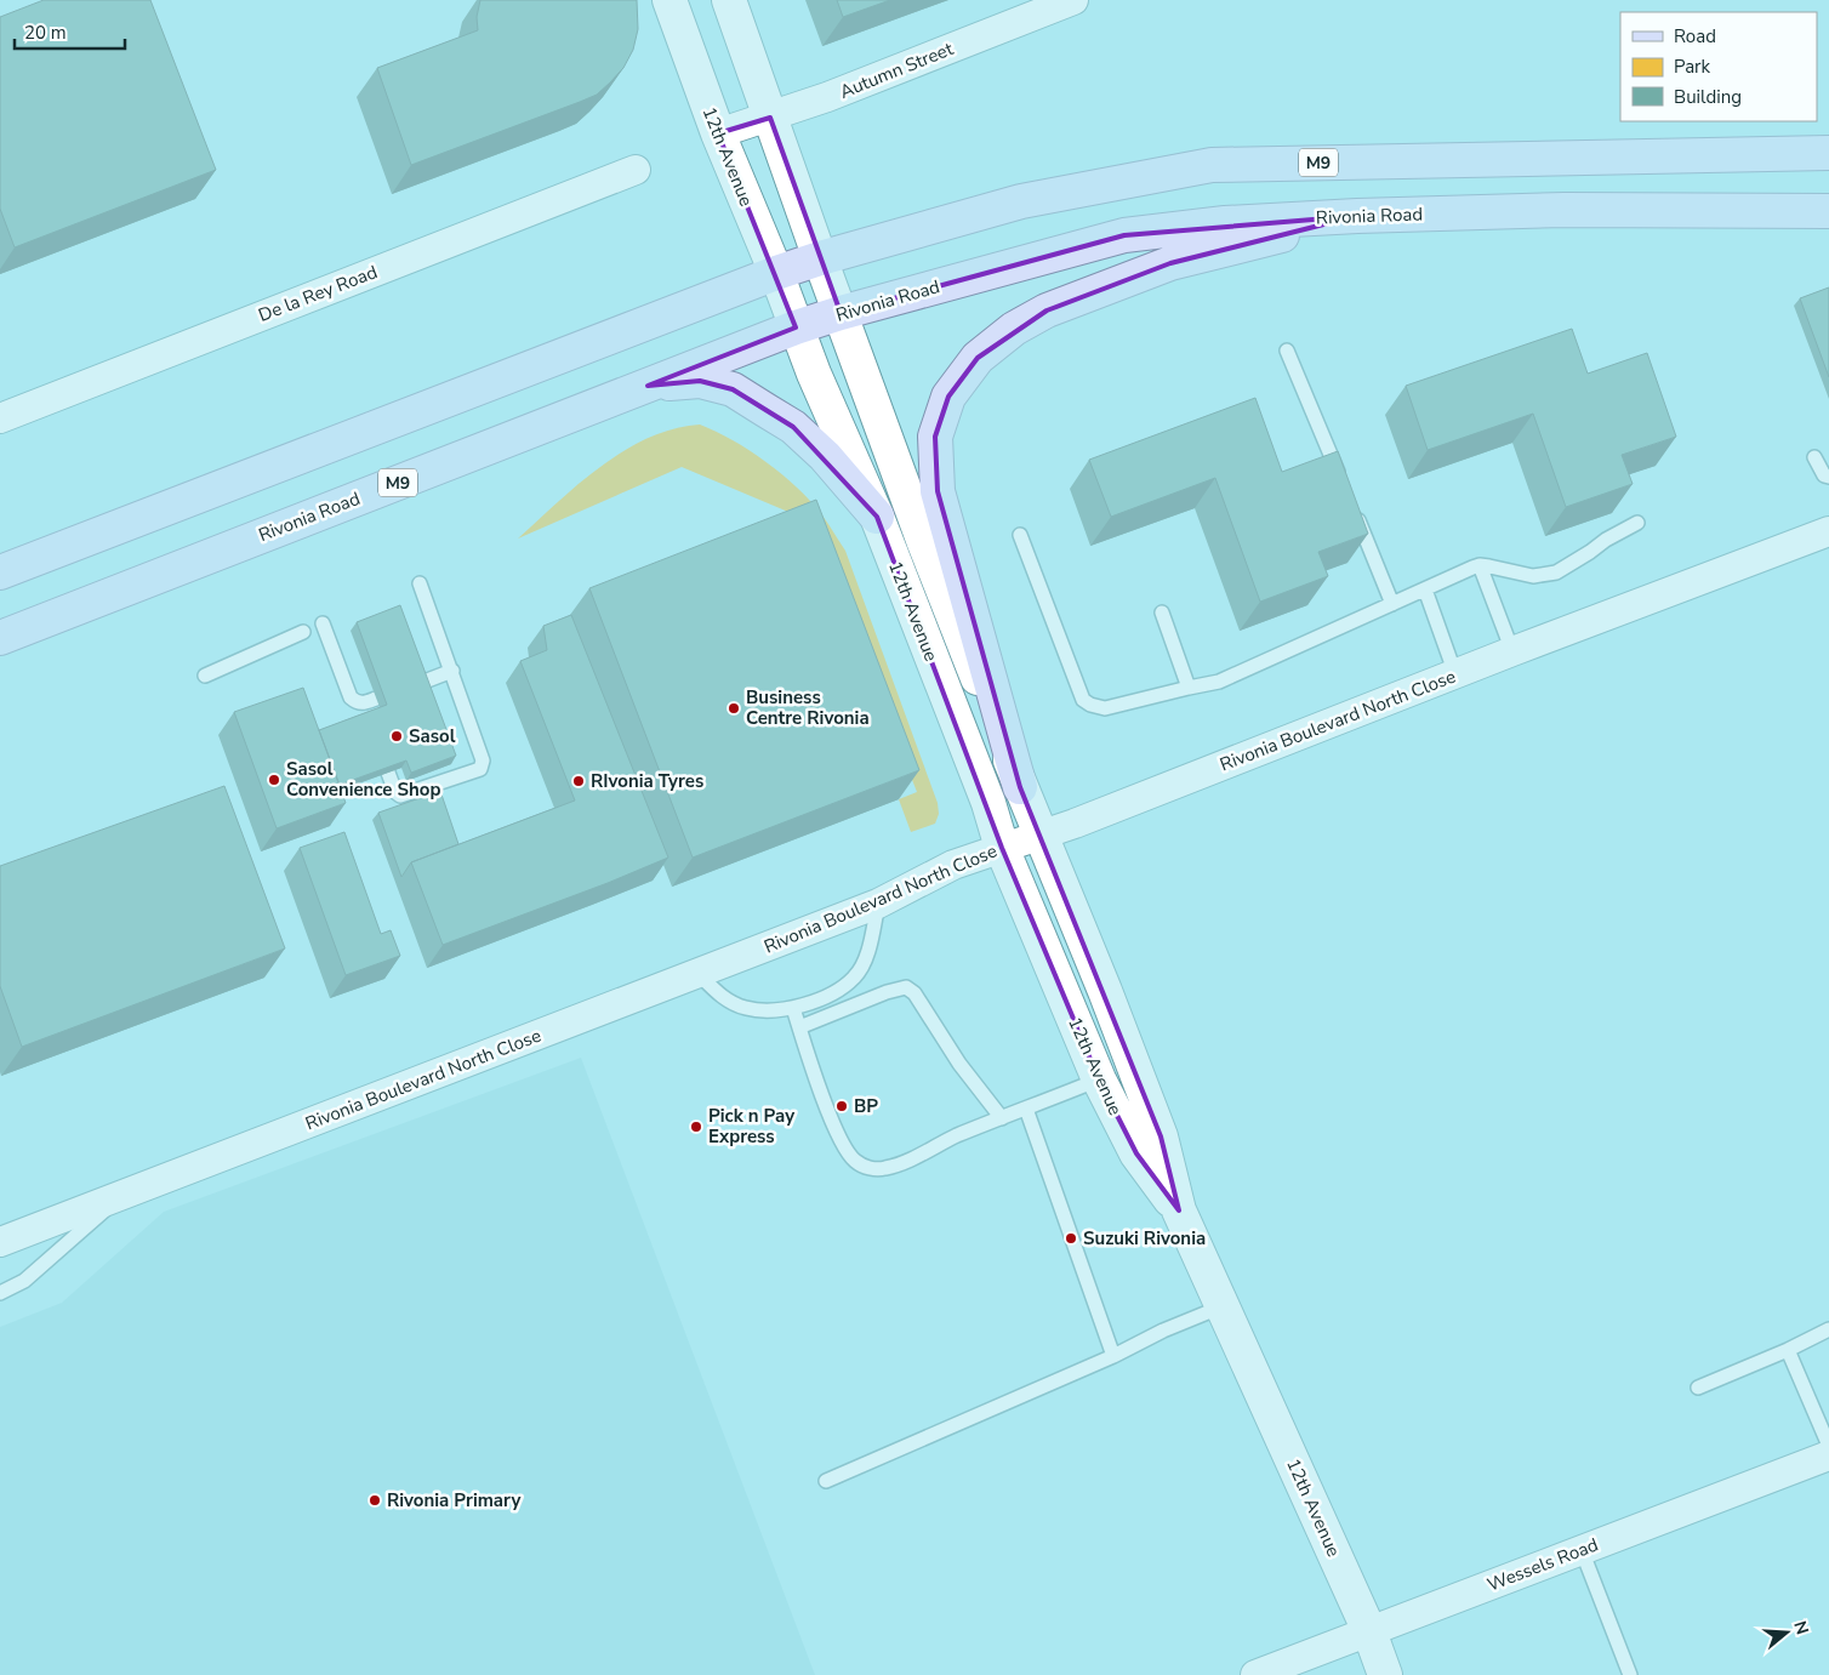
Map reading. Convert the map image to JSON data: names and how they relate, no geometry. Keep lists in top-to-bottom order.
{
  "streets": {
    "main road": ["12th Avenue", "M9", "Rivonia Road"],
    "street": [
      "Autumn Street",
      "De la Rey Road",
      "Rivonia Boulevard North Close",
      "Wessels Road"
    ]
  },
  "crossings": [
    ["Autumn Street", "12th Avenue"],
    ["12th Avenue", "M9"],
    ["12th Avenue", "Rivonia Road"],
    ["12th Avenue", "Rivonia Boulevard North Close"],
    ["12th Avenue", "Wessels Road"]
  ],
  "places": [
    "Business Centre Rivonia",
    "Sasol",
    "Sasol Convenience Shop",
    "RIvonia Tyres",
    "BP",
    "Pick n Pay Express",
    "Suzuki Rivonia",
    "Rivonia Primary"
  ],
  "legend": ["Road", "Park", "Building"],
  "scale_bar": "20 m",
  "north": "right"
}
